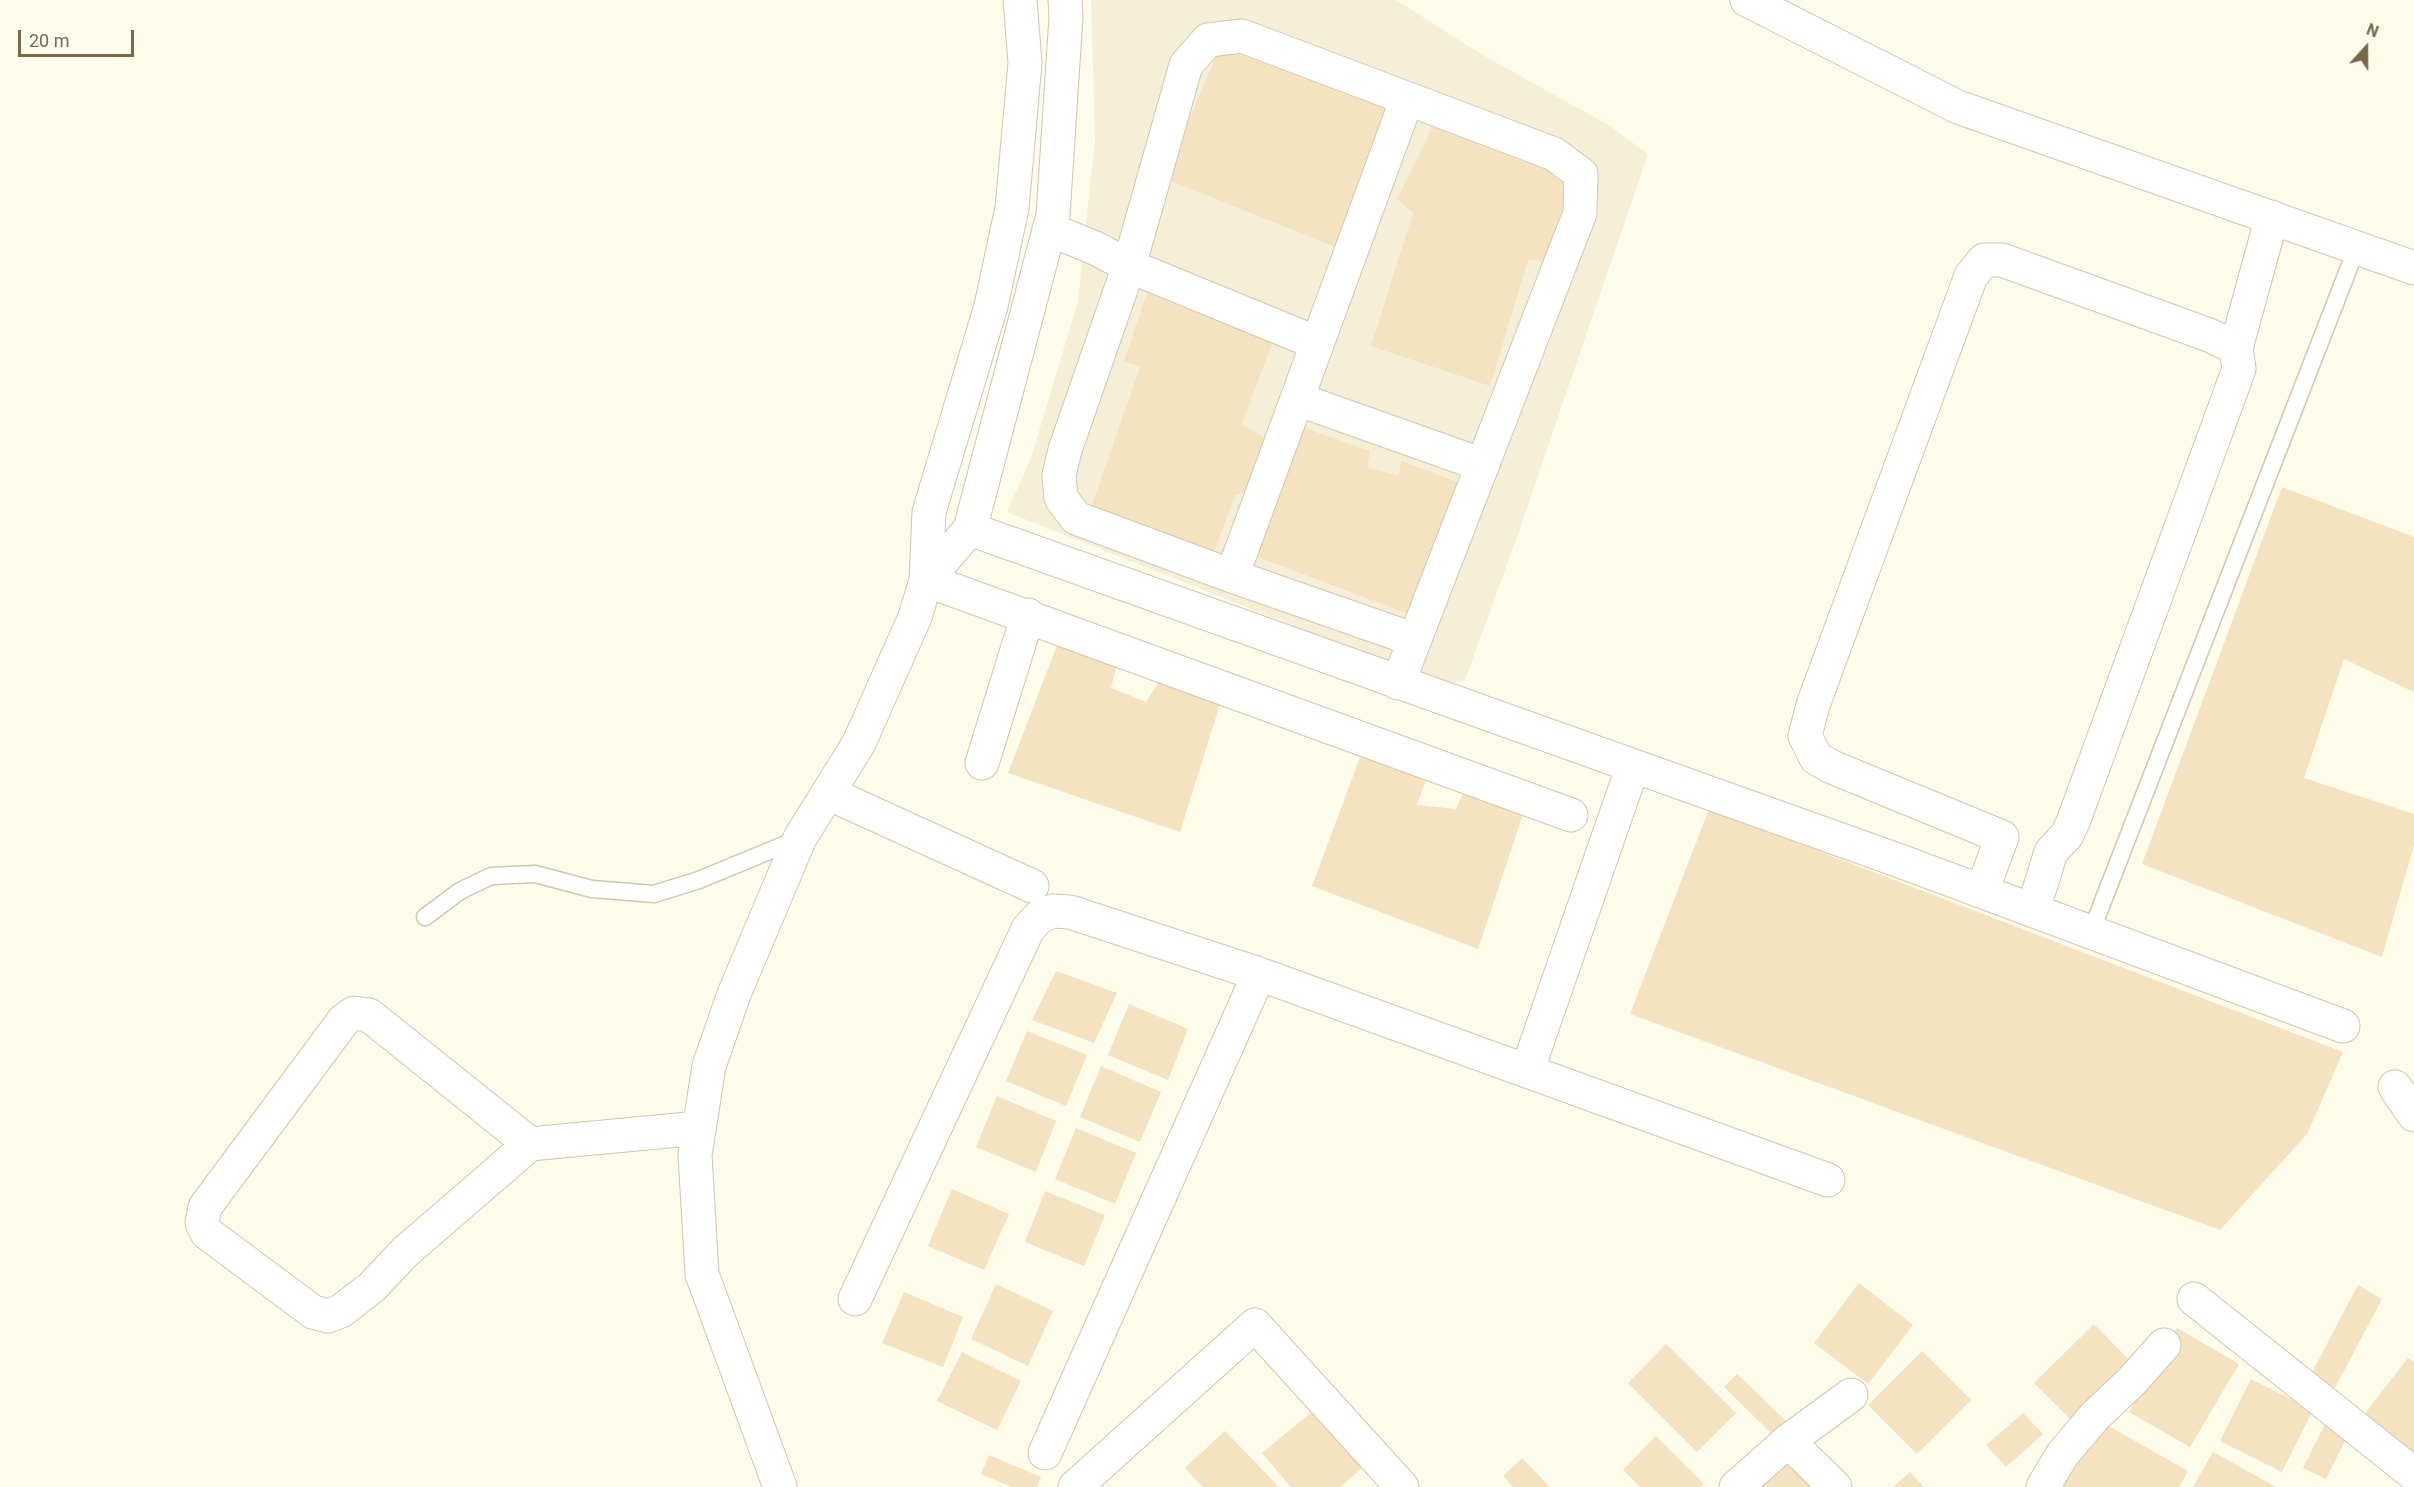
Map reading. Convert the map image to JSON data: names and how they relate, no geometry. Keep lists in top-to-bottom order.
{
  "scale_bar": "20 m",
  "north": "top"
}
